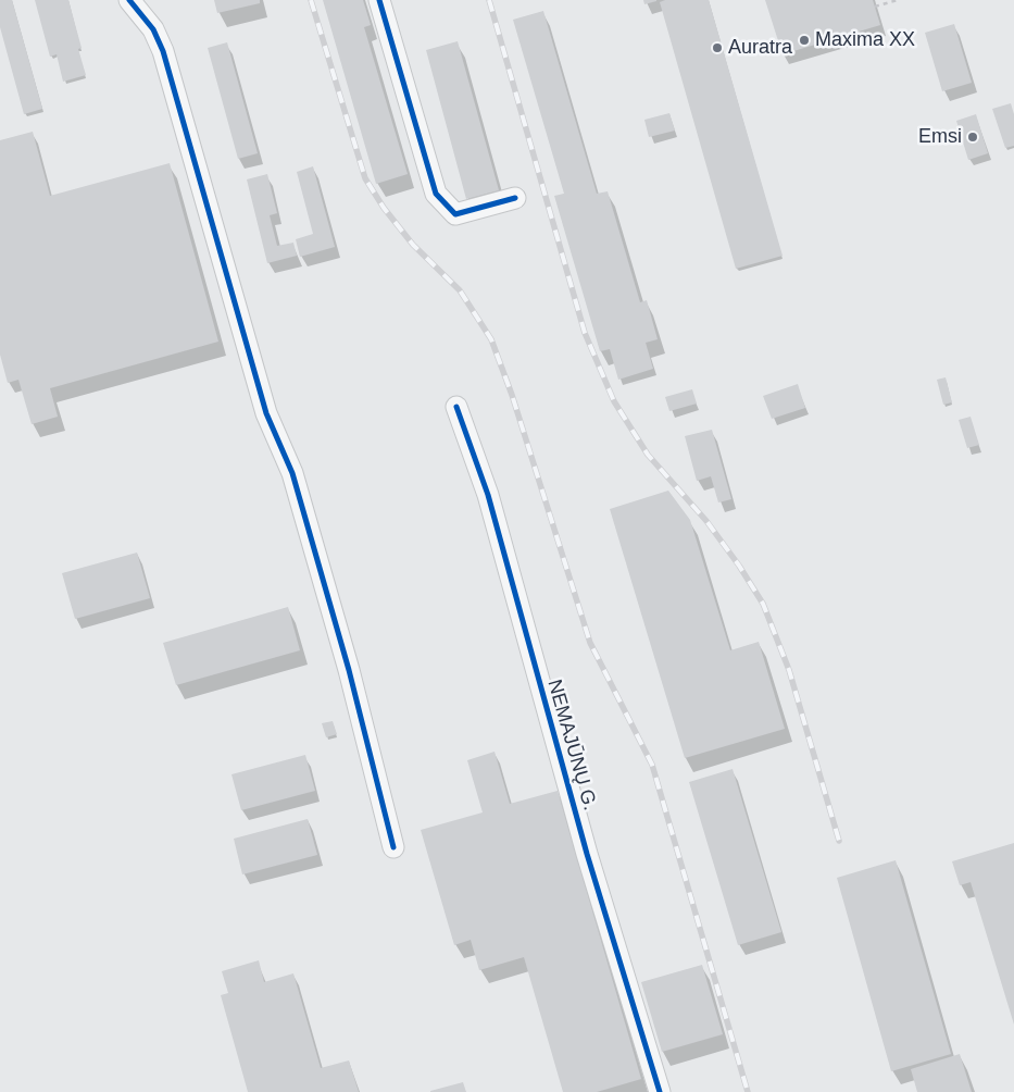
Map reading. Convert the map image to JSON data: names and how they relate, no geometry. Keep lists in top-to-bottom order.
{
  "streets": {
    "street": ["NEMAJŪNŲ G."]
  },
  "places": ["Maxima XX", "Auratra", "Emsi"]
}
